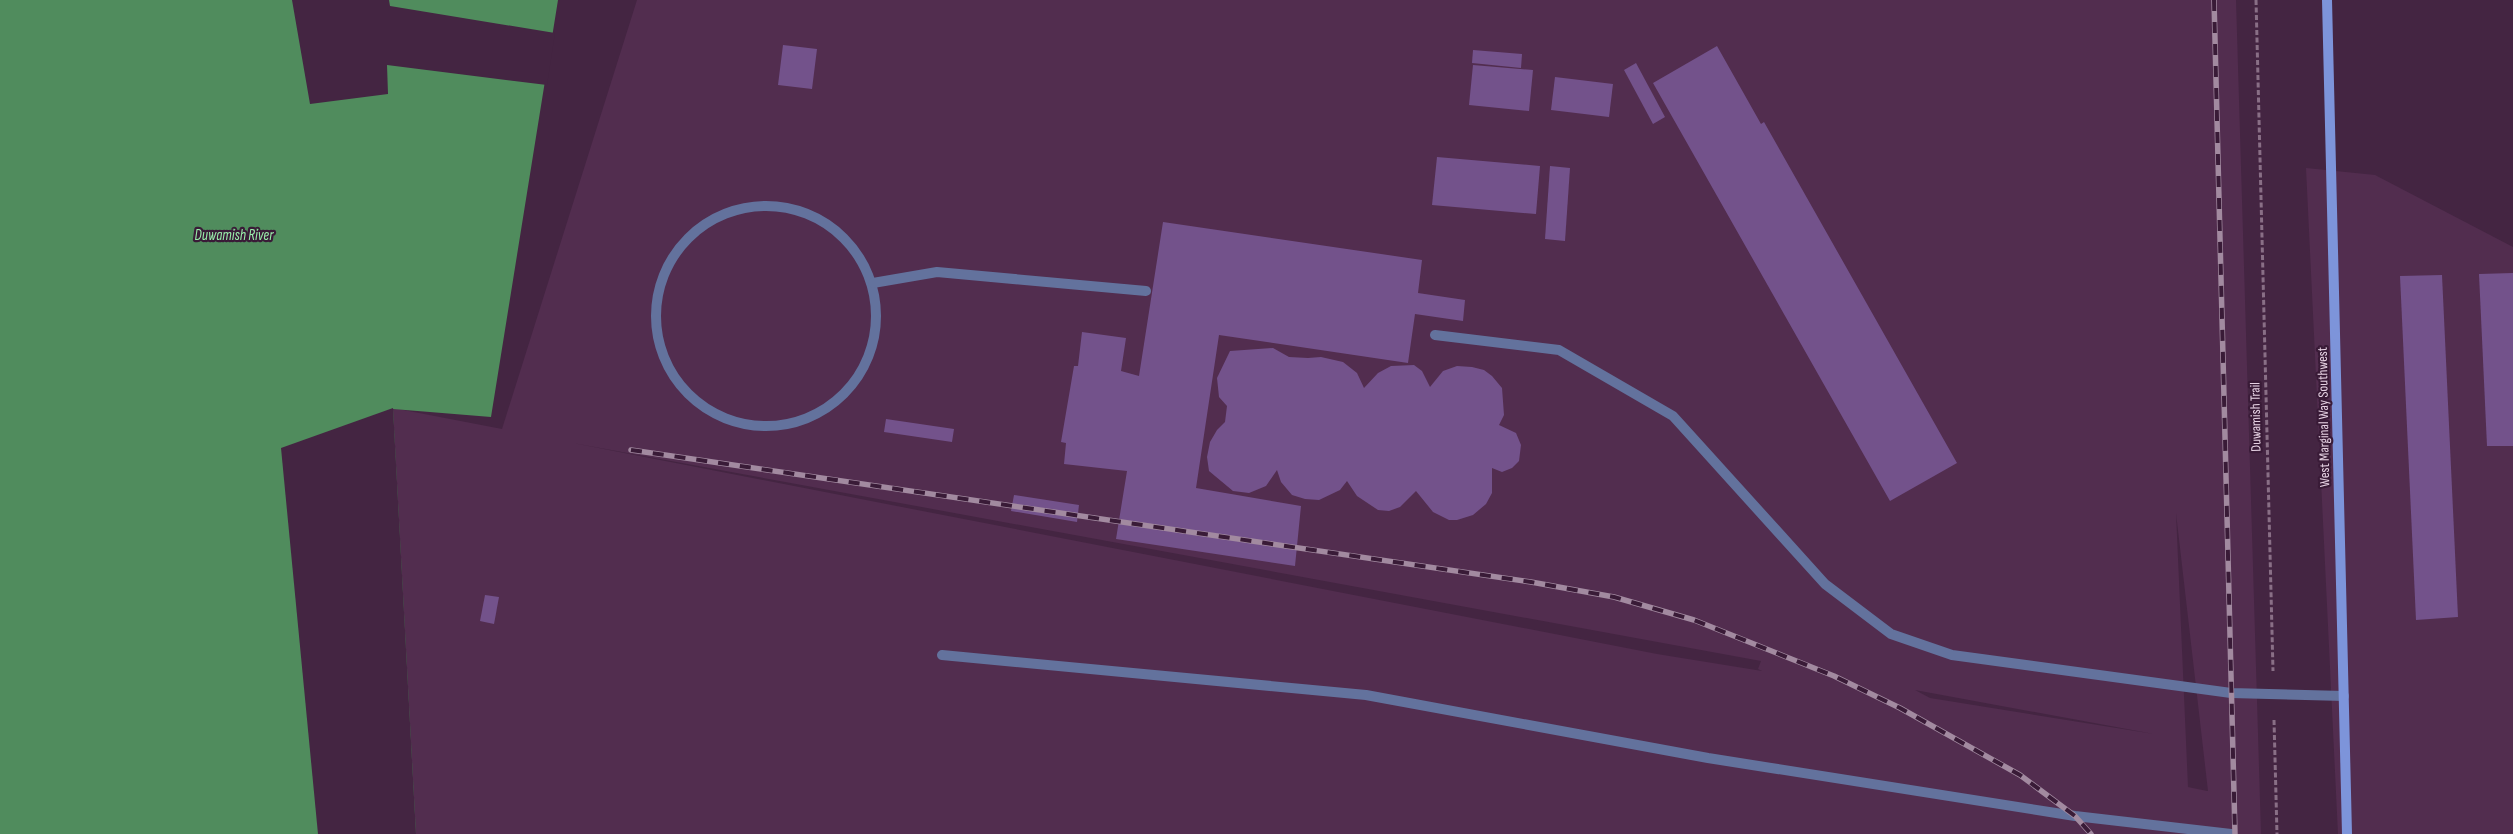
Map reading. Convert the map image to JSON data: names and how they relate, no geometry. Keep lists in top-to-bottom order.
{
  "streets": {
    "main road": ["West Marginal Way Southwest"],
    "path": ["Duwamish Trail"]
  },
  "water": ["Duwamish River"]
}
